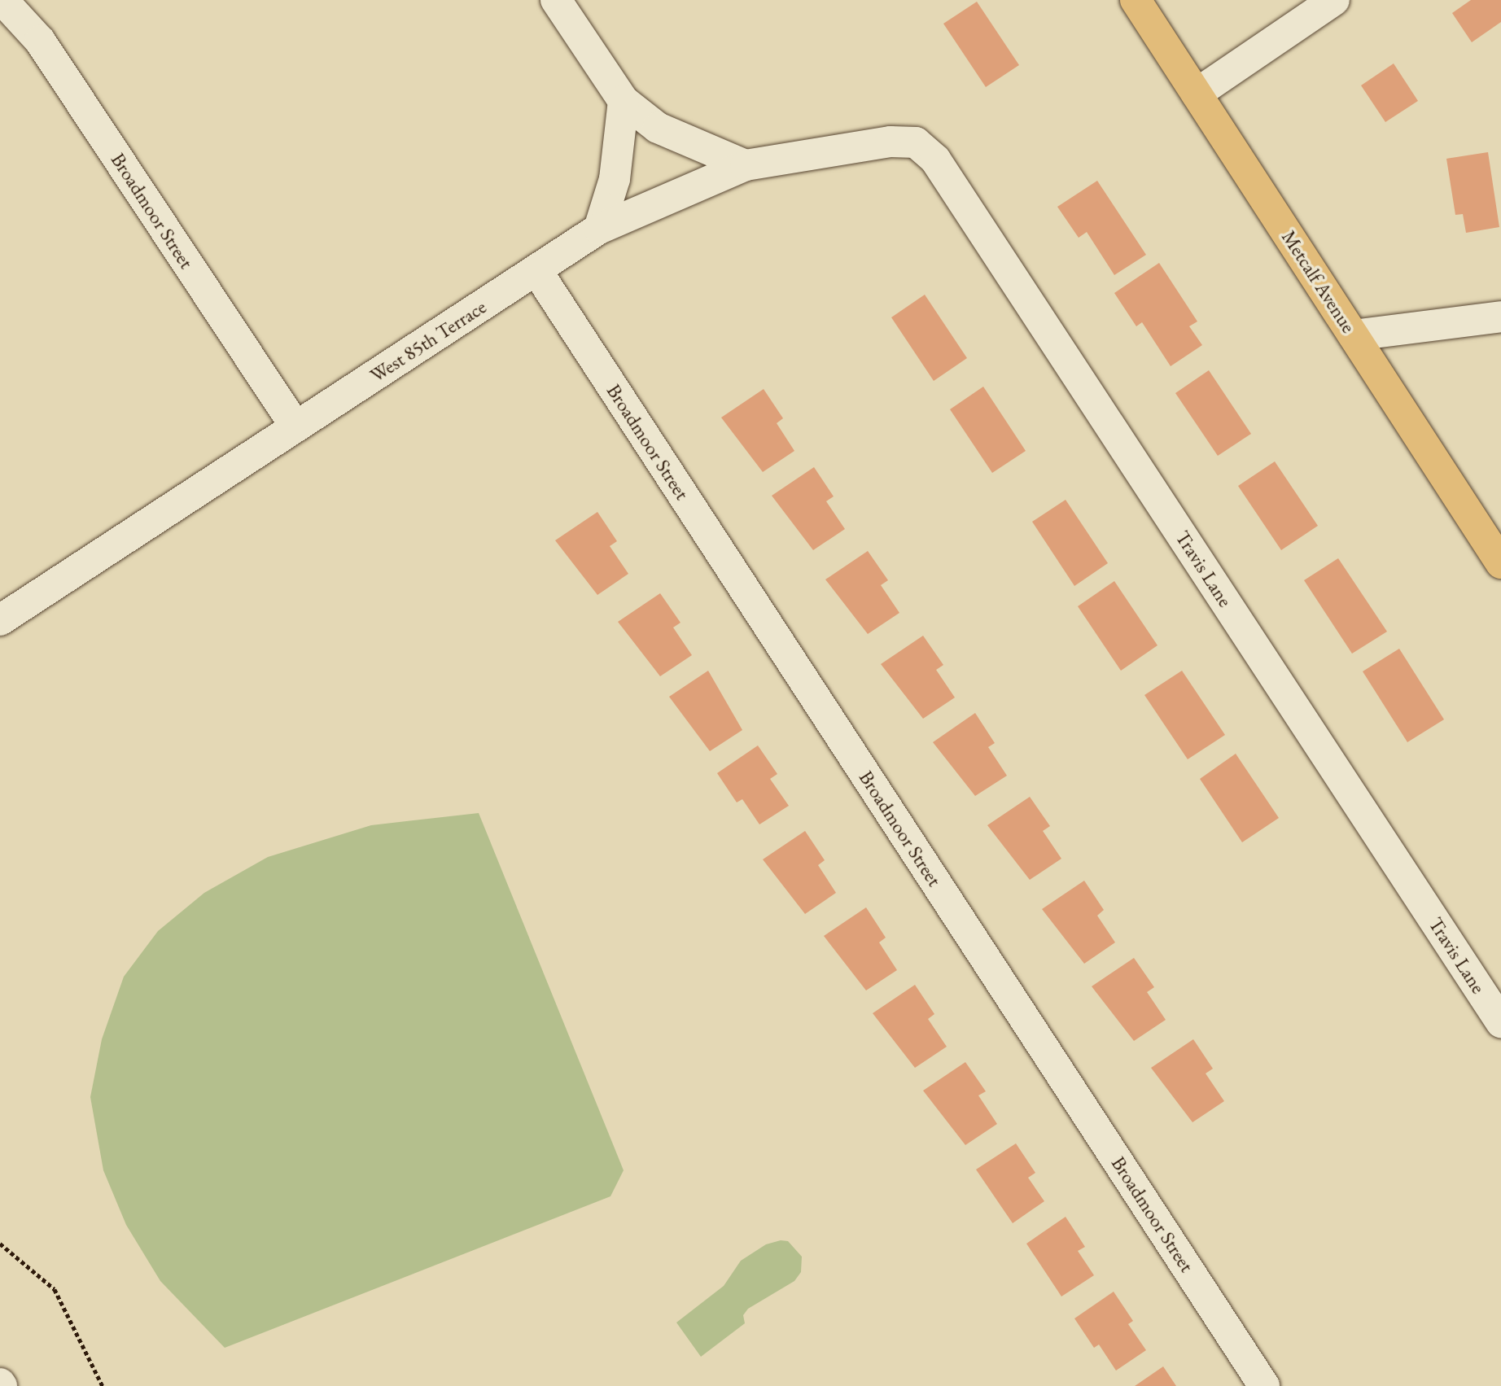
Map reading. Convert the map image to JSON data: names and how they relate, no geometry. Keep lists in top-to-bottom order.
{
  "streets": {
    "main road": ["Metcalf Avenue"],
    "street": ["Broadmoor Street", "West 85th Terrace", "Travis Lane"]
  },
  "crossings": [
    ["Broadmoor Street", "West 85th Terrace"],
    ["West 85th Terrace", "Travis Lane"]
  ]
}
